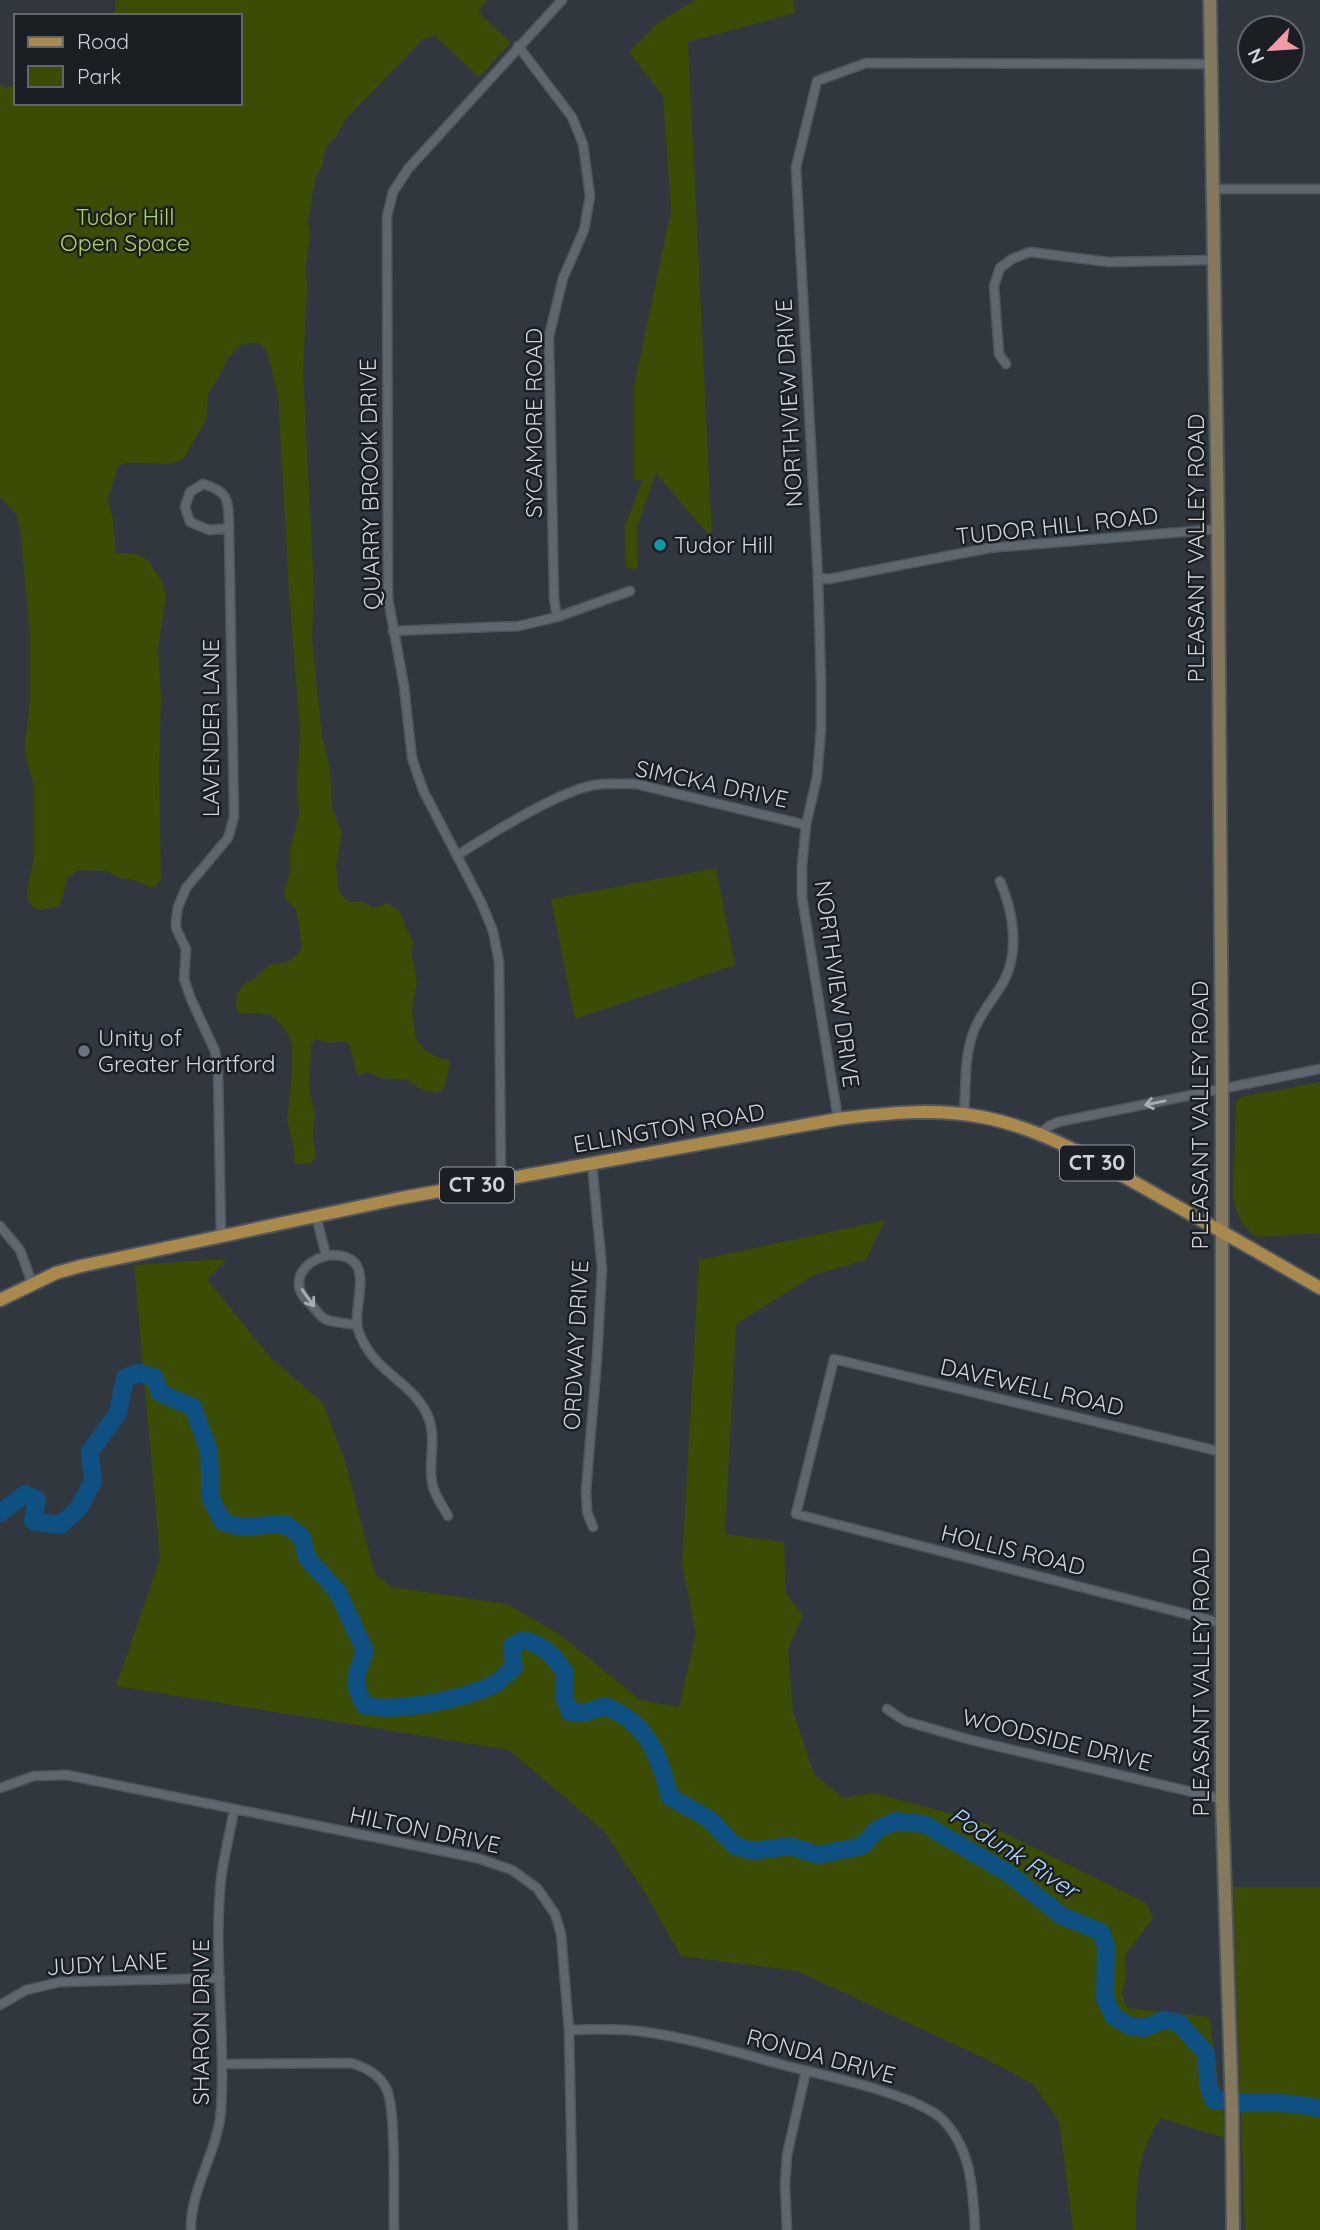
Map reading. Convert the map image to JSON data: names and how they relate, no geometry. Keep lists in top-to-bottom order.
{
  "streets": {
    "main road": ["PLEASANT VALLEY ROAD", "ELLINGTON ROAD", "CT 30"],
    "street": [
      "NORTHVIEW DRIVE",
      "SYCAMORE ROAD",
      "QUARRY BROOK DRIVE",
      "TUDOR HILL ROAD",
      "LAVENDER LANE",
      "SIMCKA DRIVE",
      "ORDWAY DRIVE",
      "DAVEWELL ROAD",
      "HOLLIS ROAD",
      "WOODSIDE DRIVE",
      "HILTON DRIVE",
      "JUDY LANE",
      "SHARON DRIVE",
      "RONDA DRIVE"
    ]
  },
  "crossings": [
    ["NORTHVIEW DRIVE", "TUDOR HILL ROAD"],
    ["NORTHVIEW DRIVE", "PLEASANT VALLEY ROAD"],
    ["NORTHVIEW DRIVE", "SIMCKA DRIVE"],
    ["NORTHVIEW DRIVE", "ELLINGTON ROAD"],
    ["SYCAMORE ROAD", "QUARRY BROOK DRIVE"],
    ["QUARRY BROOK DRIVE", "SIMCKA DRIVE"],
    ["QUARRY BROOK DRIVE", "ELLINGTON ROAD"],
    ["TUDOR HILL ROAD", "PLEASANT VALLEY ROAD"],
    ["PLEASANT VALLEY ROAD", "ELLINGTON ROAD"],
    ["PLEASANT VALLEY ROAD", "DAVEWELL ROAD"],
    ["PLEASANT VALLEY ROAD", "HOLLIS ROAD"],
    ["PLEASANT VALLEY ROAD", "WOODSIDE DRIVE"],
    ["LAVENDER LANE", "ELLINGTON ROAD"],
    ["ELLINGTON ROAD", "ORDWAY DRIVE"],
    ["DAVEWELL ROAD", "HOLLIS ROAD"],
    ["HILTON DRIVE", "SHARON DRIVE"],
    ["HILTON DRIVE", "RONDA DRIVE"],
    ["JUDY LANE", "SHARON DRIVE"]
  ],
  "water": ["Podunk River"],
  "parks": ["Tudor Hill Open Space"],
  "places": ["Tudor Hill", "Unity of Greater Hartford"],
  "legend": ["Road", "Park"],
  "north": "bottom left"
}
